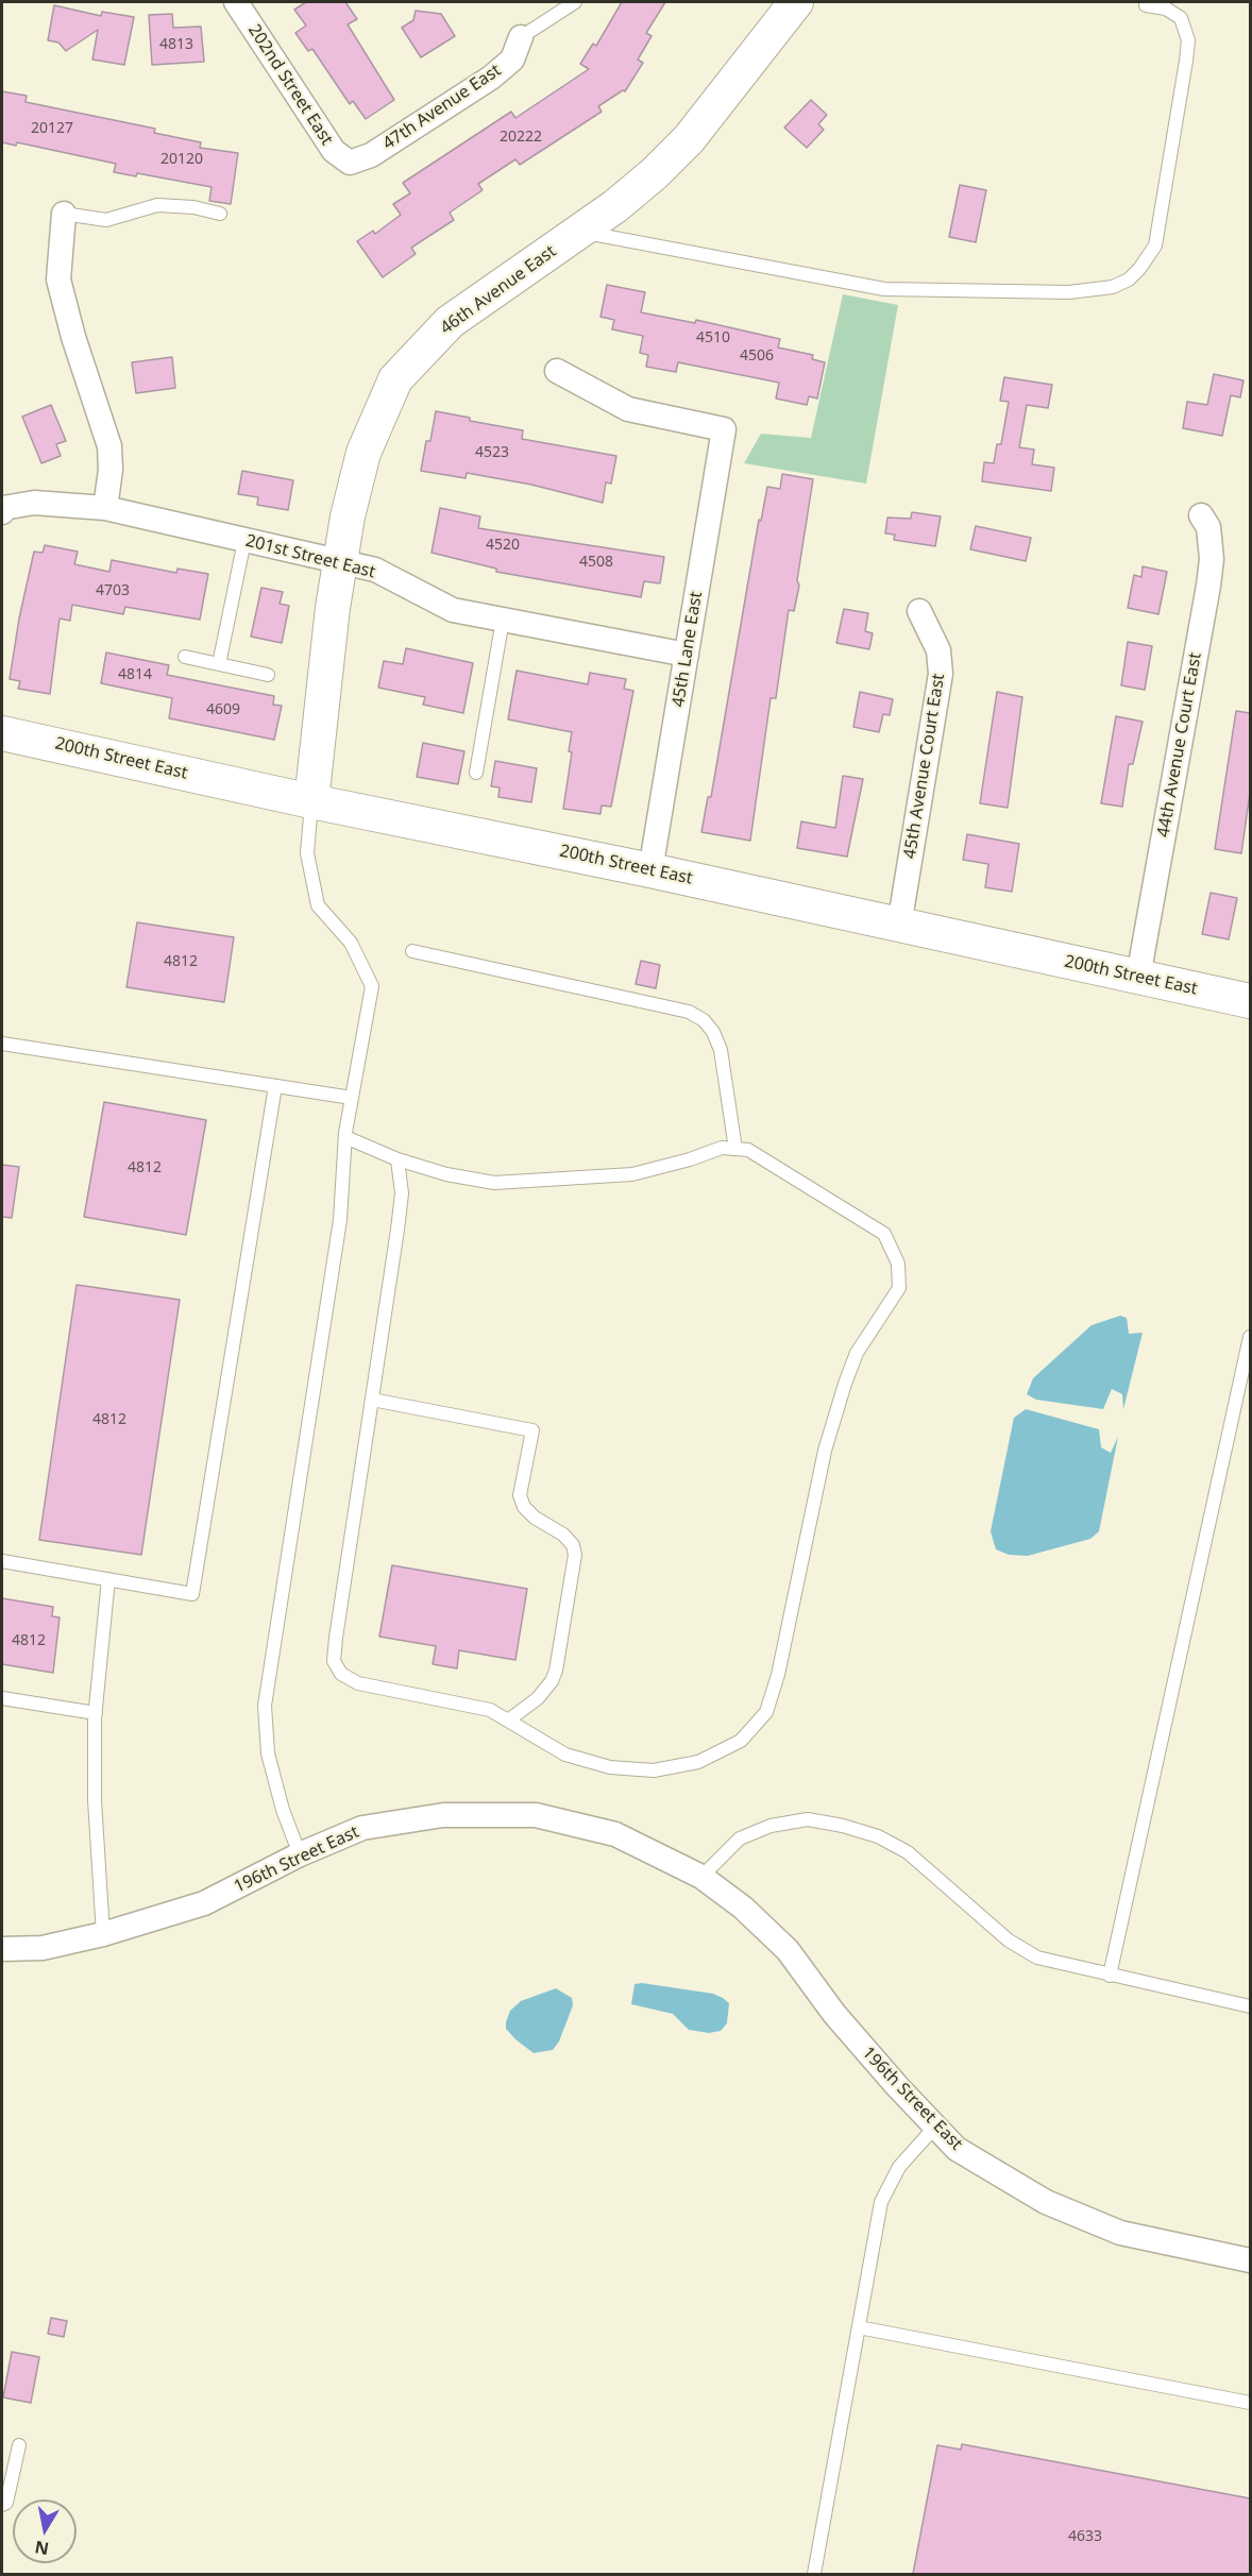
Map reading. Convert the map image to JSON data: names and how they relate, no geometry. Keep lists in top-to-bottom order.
{
  "streets": {
    "street": [
      "202nd Street East",
      "47th Avenue East",
      "46th Avenue East",
      "201st Street East",
      "45th Lane East",
      "44th Avenue Court East",
      "200th Street East",
      "45th Avenue Court East",
      "196th Street East"
    ]
  },
  "crossings": [
    ["202nd Street East", "47th Avenue East"],
    ["46th Avenue East", "201st Street East"],
    ["46th Avenue East", "200th Street East"],
    ["201st Street East", "45th Lane East"],
    ["45th Lane East", "200th Street East"],
    ["44th Avenue Court East", "200th Street East"],
    ["200th Street East", "45th Avenue Court East"]
  ],
  "house_numbers": [
    "4813",
    "20127",
    "20222",
    "20120",
    "4510",
    "4506",
    "4523",
    "4520",
    "4508",
    "4703",
    "4814",
    "4609",
    "4812",
    "4812",
    "4812",
    "4812",
    "4633"
  ],
  "north": "bottom"
}
